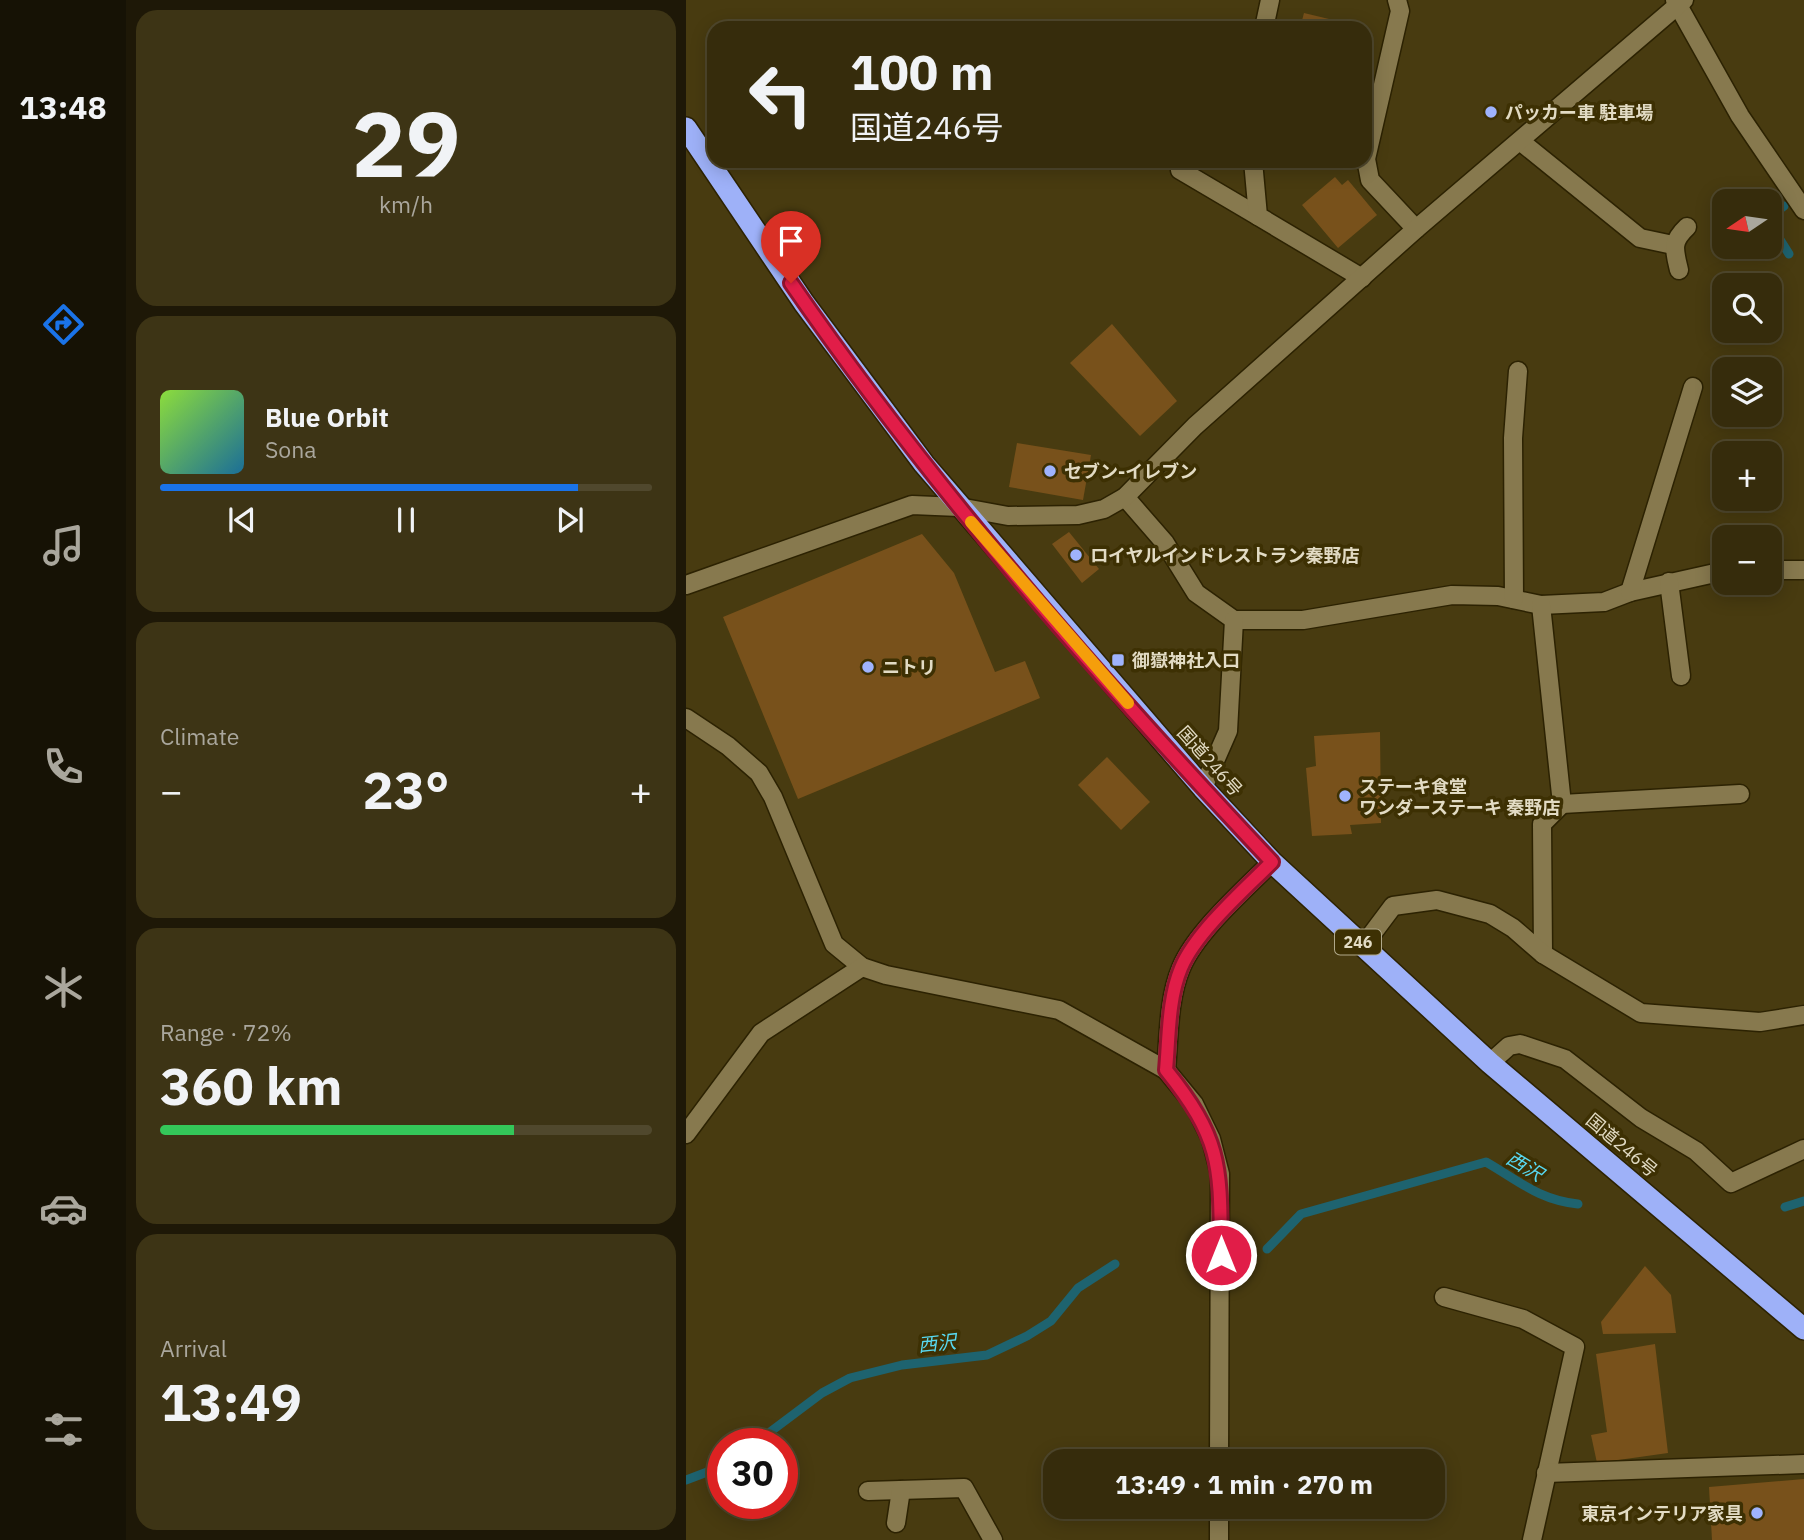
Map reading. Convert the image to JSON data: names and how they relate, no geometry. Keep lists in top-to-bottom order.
{
  "streets": {
    "highway": ["国道246号", "246"]
  },
  "water": ["西沢"],
  "places": {
    "other": [
      "パッカー車 駐車場",
      "セブン-イレブン",
      "ロイヤルインドレストラン秦野店",
      "ニトリ",
      "ステーキ食堂 ワンダーステーキ 秦野店",
      "東京インテリア家具"
    ],
    "transit": ["御嶽神社入口"]
  },
  "north": "left",
  "page": {
    "tabs": "13:48",
    "tile": [
      ["29", "km/h"],
      "Climate",
      ["Range · 72%", "360 km"],
      ["Arrival", "13:49"]
    ],
    "turn": ["100 m", "国道246号"],
    "map_buttons": ["+", "−"],
    "song": ["Blue Orbit", "Sona"],
    "heat": ["−", "23°", "+"],
    "limit": "30",
    "trip": "13:49 · 1 min · 270 m"
  }
}
